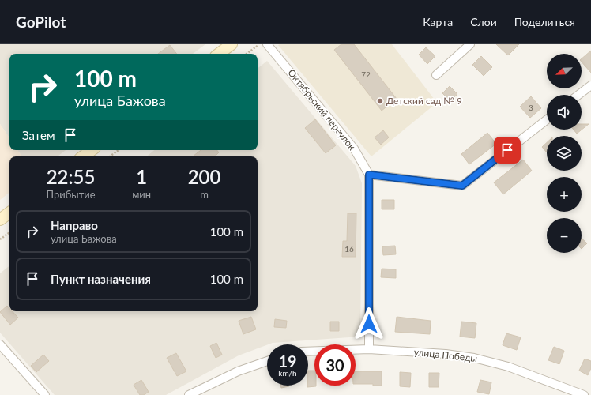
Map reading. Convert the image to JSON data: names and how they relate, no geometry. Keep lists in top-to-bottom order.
{
  "streets": {
    "street": ["Октябрьский переулок", "улица Победы"]
  },
  "places": ["Детский сад № 9"],
  "house_numbers": ["72", "3", "16"],
  "north": "bottom left",
  "page": {
    "header": "GoPilot",
    "nav": ["Карта", "Слои", "Поделиться"],
    "map_buttons": ["+", "−"],
    "turn": ["100 m", "улица Бажова"],
    "then": "Затем",
    "eta": [
      "22:55",
      "Прибытие",
      "1",
      "мин",
      "200",
      "m"
    ],
    "list": [
      {
        "name": "Направо",
        "note": "улица Бажова",
        "value": "100 m"
      },
      {
        "name": "Пункт назначения",
        "value": "100 m"
      }
    ],
    "speed": "19 km/h",
    "limit": "30"
  }
}
